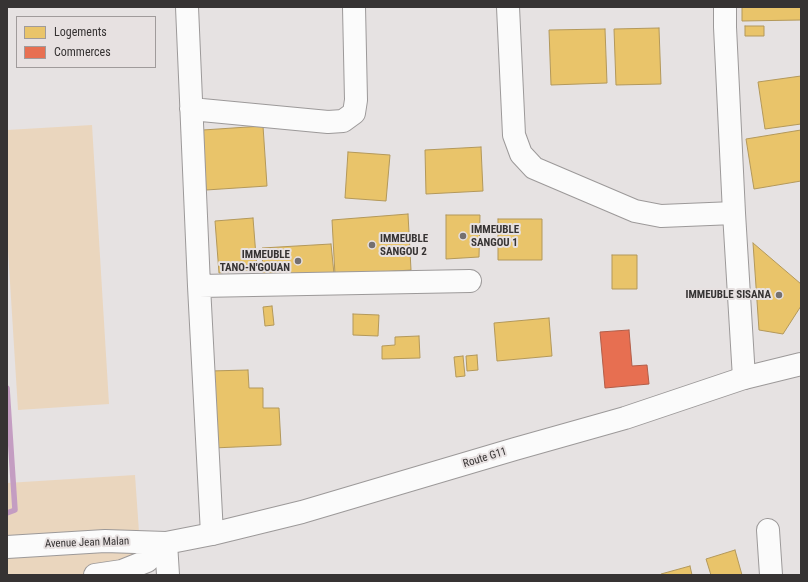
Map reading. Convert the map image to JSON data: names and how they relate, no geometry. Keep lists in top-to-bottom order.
{
  "streets": {
    "street": ["Route G11", "Avenue Jean Malan"]
  },
  "crossings": [
    ["Route G11", "Avenue Jean Malan"]
  ],
  "places": [
    "IMMEUBLE SANGOU 1",
    "IMMEUBLE SANGOU 2",
    "IMMEUBLE TANO-N'GOUAN",
    "IMMEUBLE SISANA"
  ],
  "legend": ["Logements", "Commerces"]
}
